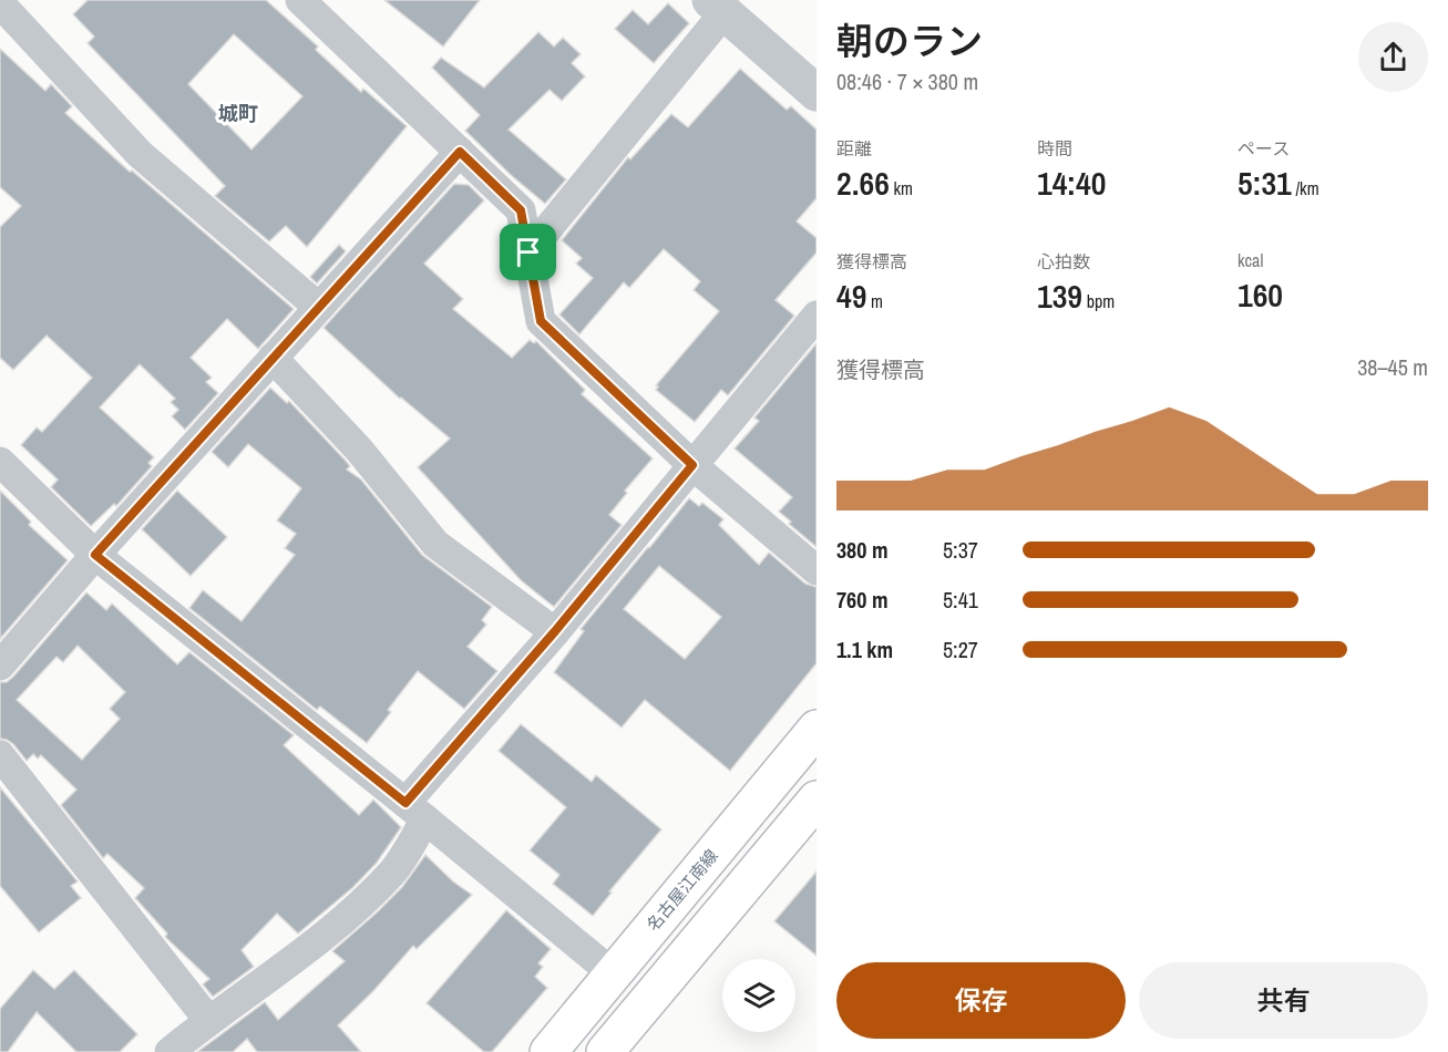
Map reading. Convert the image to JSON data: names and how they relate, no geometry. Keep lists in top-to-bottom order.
{
  "streets": {
    "main road": ["名古屋江南線"]
  },
  "districts": ["城町"],
  "page": {
    "heading": ["朝のラン", "08:46 · 7 × 380 m"],
    "stats": [
      ["距離", "2.66 km"],
      ["時間", "14:40"],
      ["ペース", "5:31 /km"],
      ["獲得標高", "49 m"],
      ["心拍数", "139 bpm"],
      ["kcal", "160"]
    ],
    "chart": ["獲得標高", "38–45 m"],
    "list": [
      {
        "name": "380 m",
        "note": "5:37"
      },
      {
        "name": "760 m",
        "note": "5:41"
      },
      {
        "name": "1.1 km",
        "note": "5:27"
      }
    ],
    "buttons": ["保存", "共有"]
  }
}
